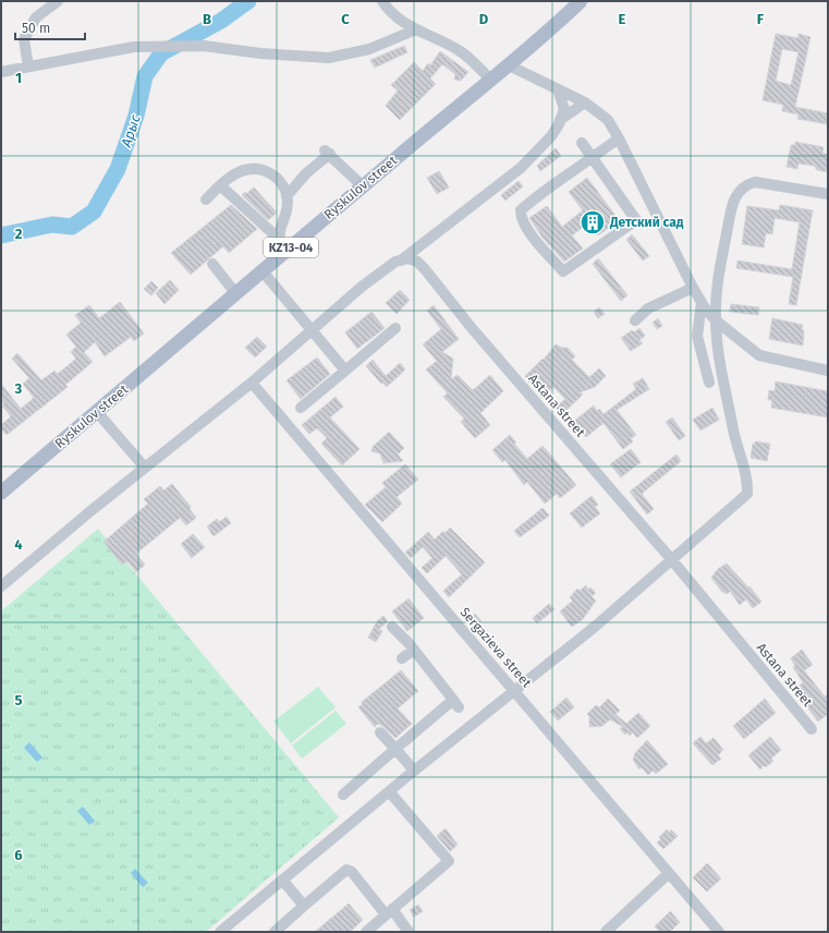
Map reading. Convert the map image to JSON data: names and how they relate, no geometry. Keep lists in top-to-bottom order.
{
  "streets": {
    "main road": ["Ryskulov street", "KZ13-04"],
    "street": ["Astana street", "Sergazieva street"]
  },
  "water": ["Арыс"],
  "places": {
    "building": ["Детский сад"]
  },
  "scale_bar": "50 m",
  "grid": {
    "columns": [
      "B",
      "C",
      "D",
      "E",
      "F"
    ],
    "rows": [
      "1",
      "2",
      "3",
      "4",
      "5",
      "6"
    ]
  }
}
